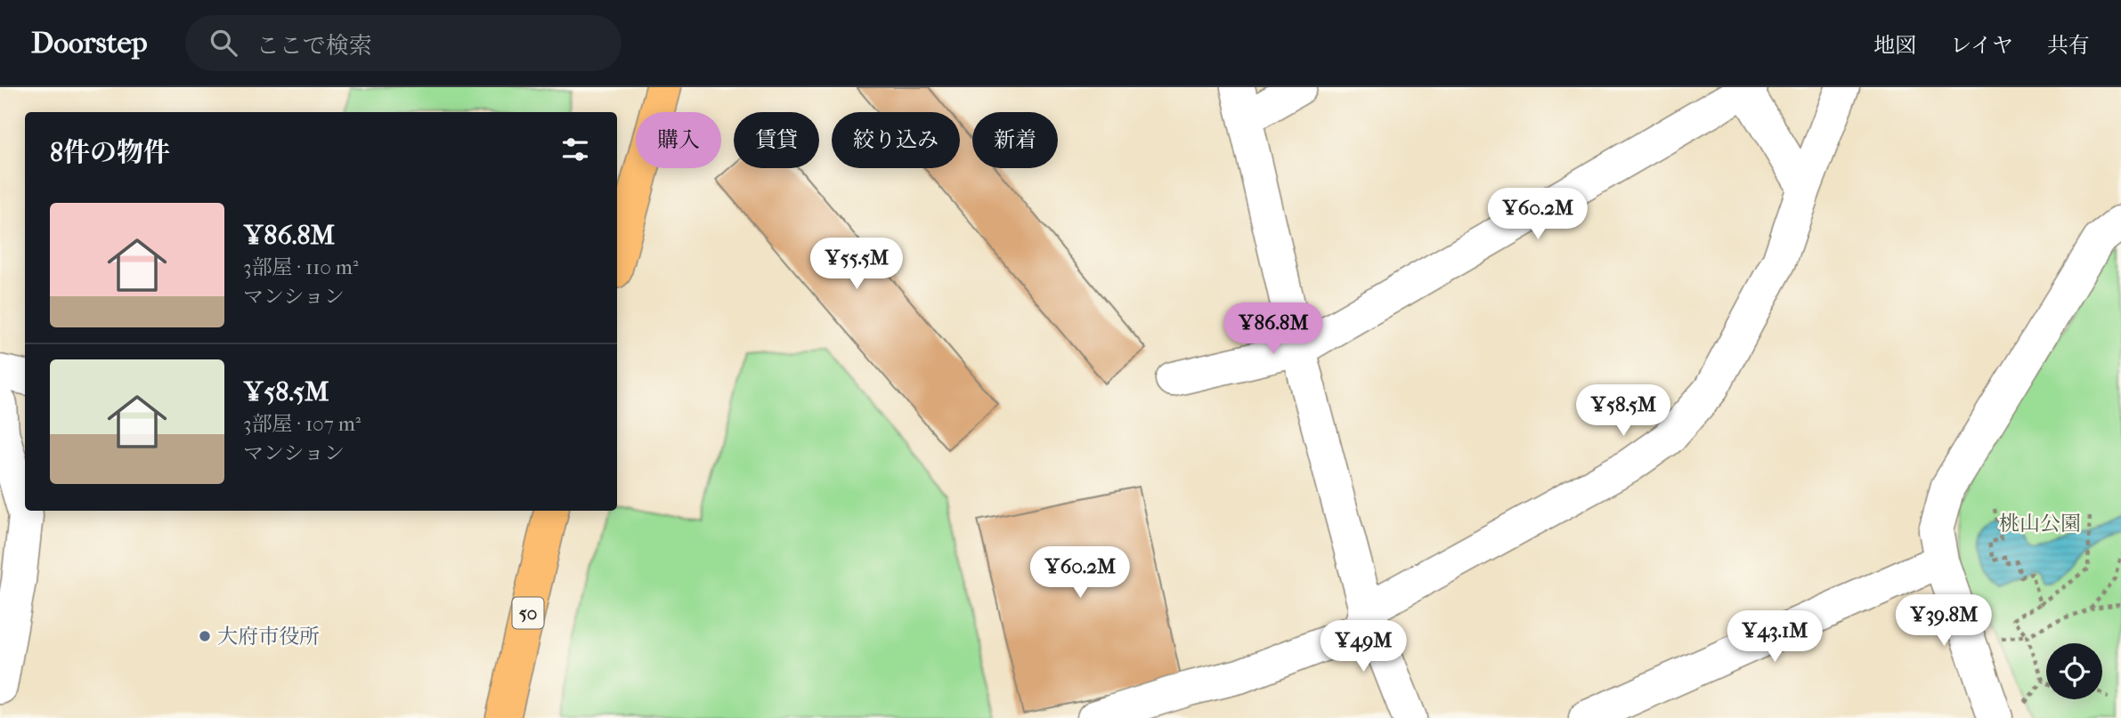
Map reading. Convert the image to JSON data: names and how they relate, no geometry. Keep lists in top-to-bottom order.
{
  "streets": {
    "main road": ["50"]
  },
  "parks": ["桃山公園"],
  "places": ["大府市役所"],
  "page": {
    "header": "Doorstep",
    "search": "ここで検索",
    "nav": ["地図", "レイヤ", "共有"],
    "chip": [
      "購入",
      "賃貸",
      "絞り込み",
      "新着"
    ],
    "heading": "8件の物件",
    "list": [
      {
        "name": "¥86.8M",
        "note": "3部屋 · 110 m² · マンション"
      },
      {
        "name": "¥58.5M",
        "note": "3部屋 · 107 m² · マンション"
      }
    ],
    "price": [
      "¥60.2M",
      "¥55.5M",
      "¥86.8M",
      "¥58.5M",
      "¥60.2M",
      "¥39.8M",
      "¥43.1M",
      "¥49M"
    ]
  }
}
